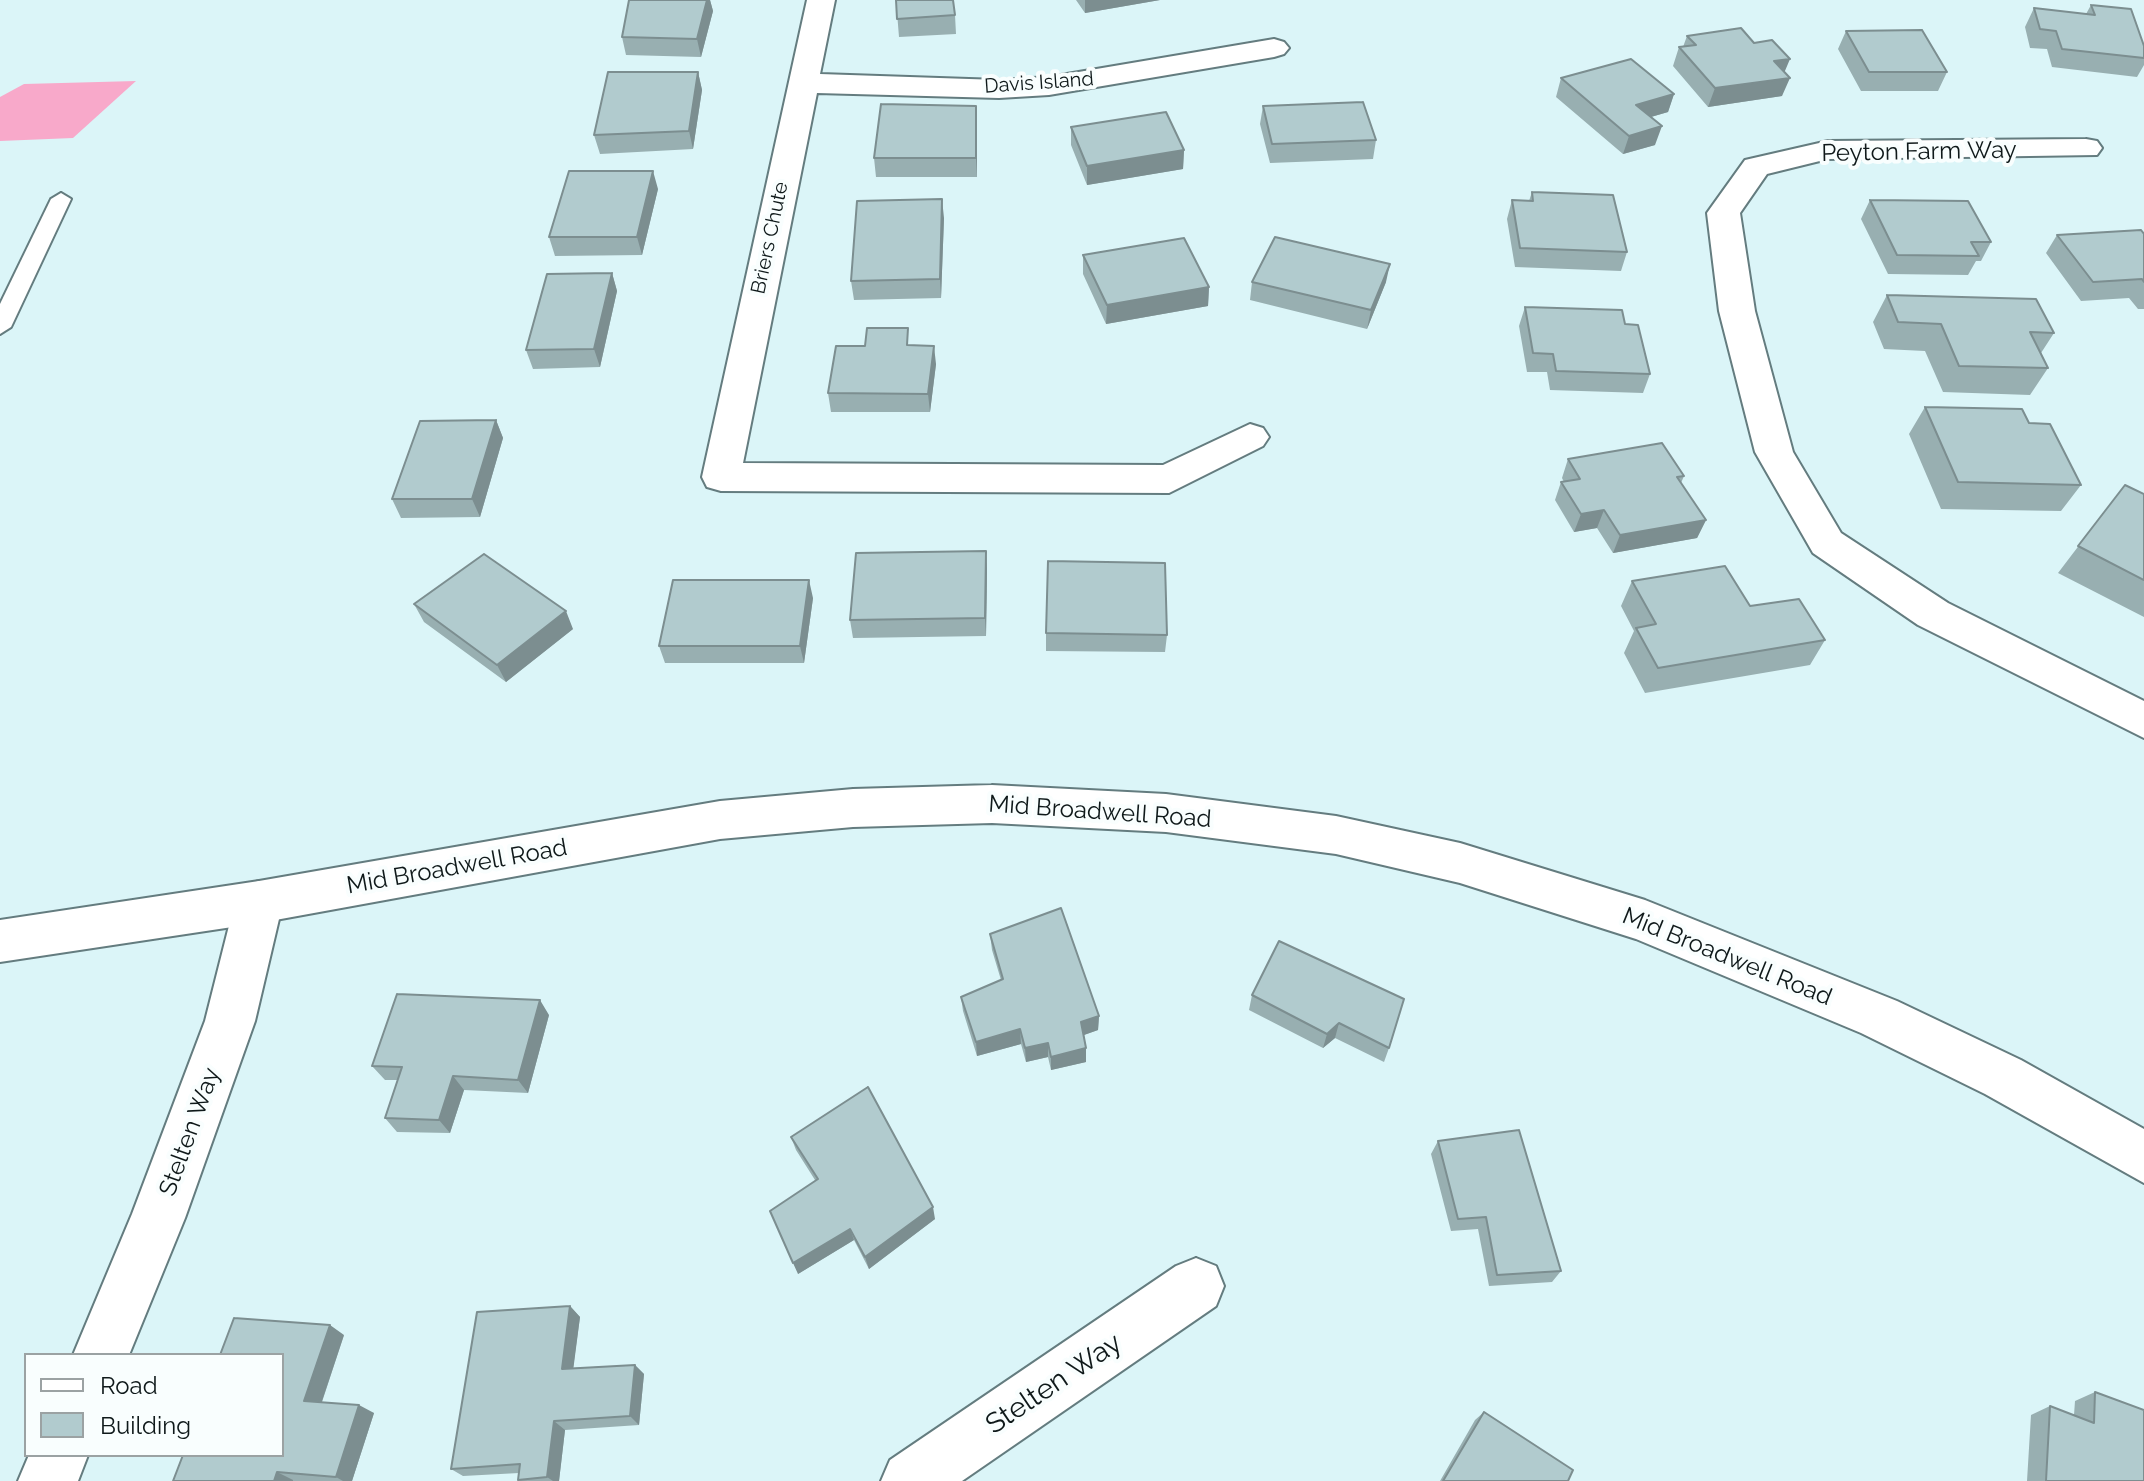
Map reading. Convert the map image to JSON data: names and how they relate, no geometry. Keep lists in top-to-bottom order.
{
  "streets": {
    "street": [
      "Davis Island",
      "Peyton Farm Way",
      "Briers Chute",
      "Mid Broadwell Road",
      "Stelten Way"
    ]
  },
  "crossings": [
    ["Davis Island", "Briers Chute"],
    ["Mid Broadwell Road", "Stelten Way"]
  ],
  "legend": ["Road", "Building"]
}
